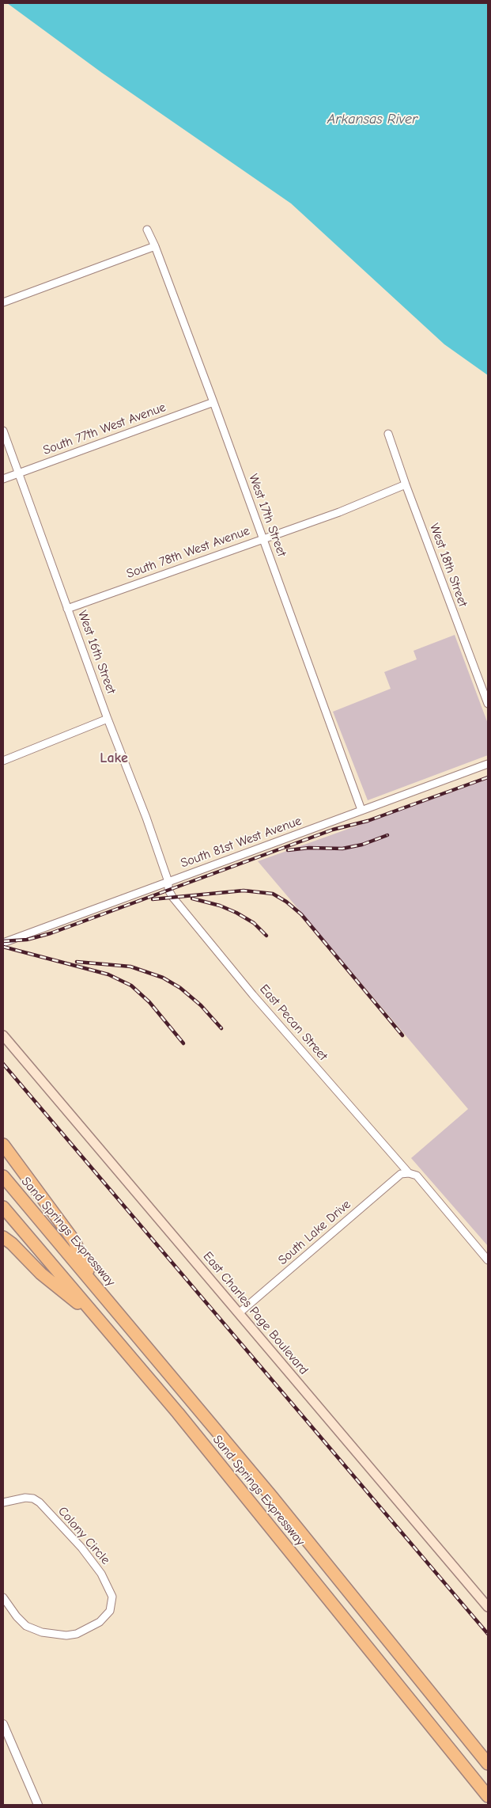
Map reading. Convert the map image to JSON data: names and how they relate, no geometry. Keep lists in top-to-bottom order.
{
  "streets": {
    "highway": ["Sand Springs Expressway"],
    "main road": ["East Charles Page Boulevard"],
    "street": [
      "South 77th West Avenue",
      "West 17th Street",
      "South 78th West Avenue",
      "West 18th Street",
      "West 16th Street",
      "South 81st West Avenue",
      "East Pecan Street",
      "South Lake Drive",
      "Colony Circle"
    ]
  },
  "crossings": [
    ["South 77th West Avenue", "West 17th Street"],
    ["South 77th West Avenue", "West 16th Street"],
    ["West 17th Street", "South 78th West Avenue"],
    ["West 17th Street", "South 81st West Avenue"],
    ["South 78th West Avenue", "West 18th Street"],
    ["South 78th West Avenue", "West 16th Street"],
    ["West 16th Street", "South 81st West Avenue"],
    ["West 16th Street", "East Pecan Street"],
    ["South 81st West Avenue", "East Pecan Street"],
    ["East Pecan Street", "South Lake Drive"],
    ["South Lake Drive", "East Charles Page Boulevard"]
  ],
  "districts": ["Lake"],
  "water": ["Arkansas River"]
}
